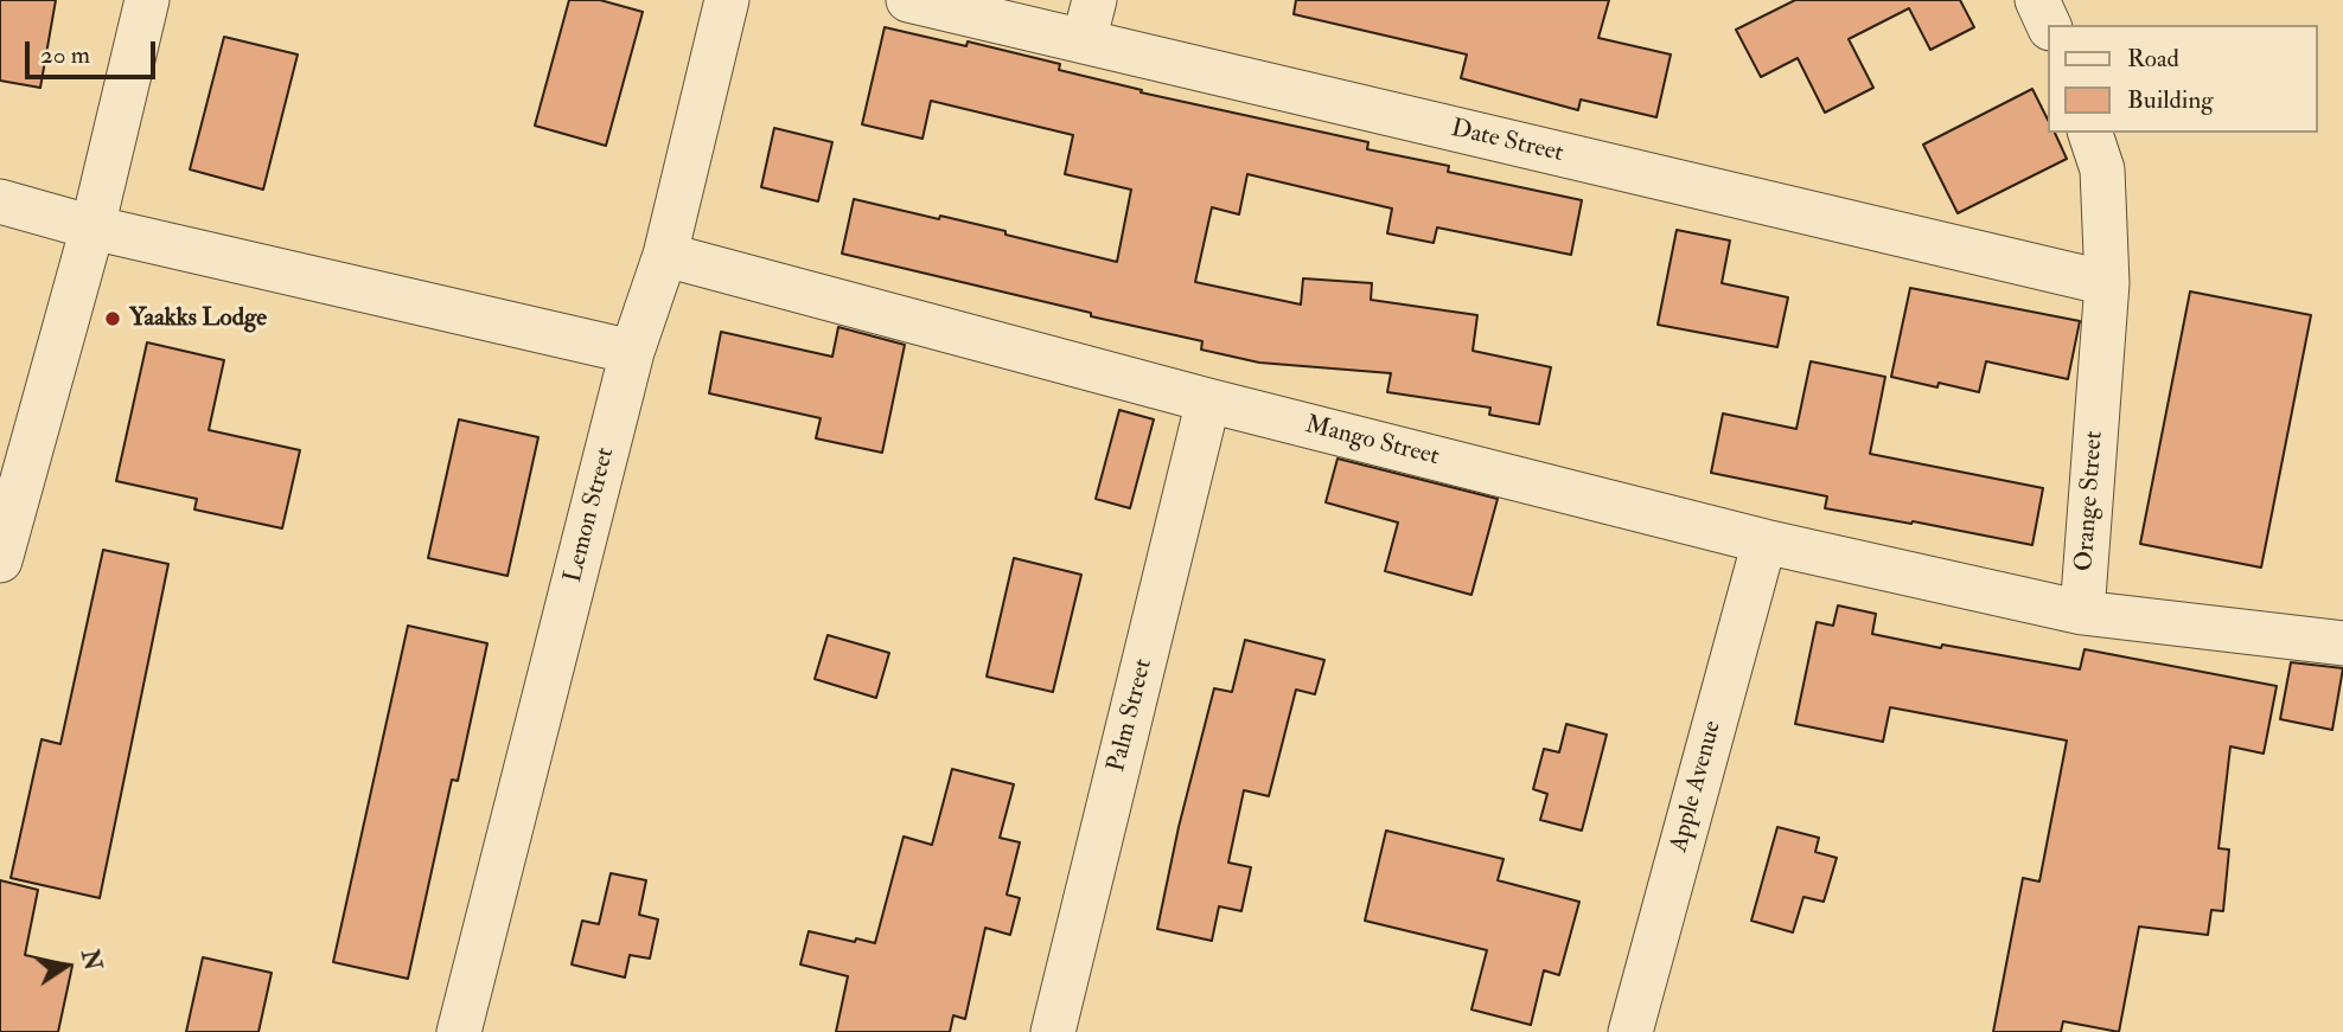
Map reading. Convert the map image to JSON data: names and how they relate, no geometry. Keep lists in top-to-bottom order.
{
  "streets": {
    "street": [
      "Date Street",
      "Mango Street",
      "Orange Street",
      "Lemon Street",
      "Palm Street",
      "Apple Avenue"
    ]
  },
  "crossings": [
    ["Date Street", "Orange Street"],
    ["Mango Street", "Orange Street"],
    ["Mango Street", "Lemon Street"],
    ["Mango Street", "Palm Street"],
    ["Mango Street", "Apple Avenue"]
  ],
  "places": ["Yaakks Lodge"],
  "legend": ["Road", "Building"],
  "scale_bar": "20 m",
  "north": "right"
}
